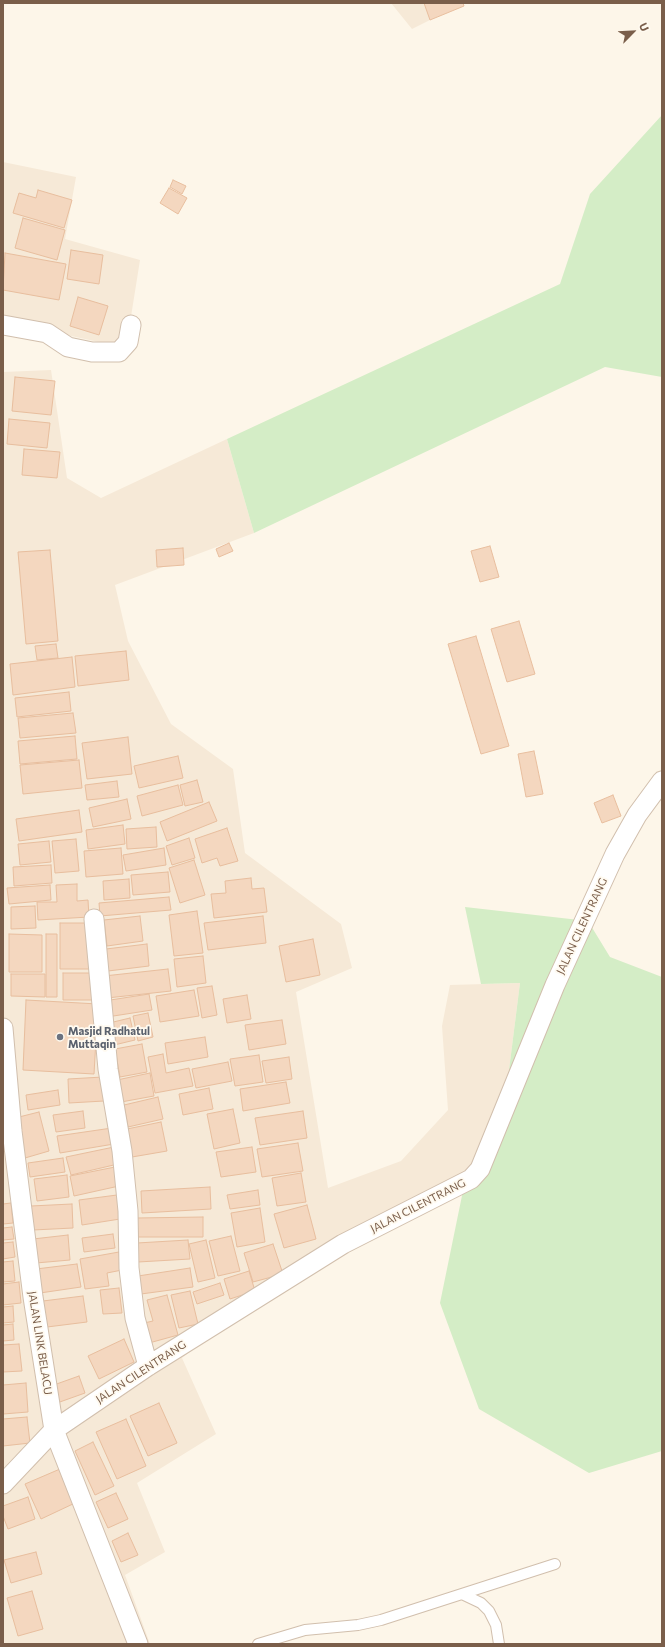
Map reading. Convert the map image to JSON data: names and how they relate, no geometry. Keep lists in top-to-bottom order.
{
  "streets": {
    "street": ["JALAN CILENTRANG", "JALAN LINK BELACU"]
  },
  "crossings": [
    ["JALAN CILENTRANG", "JALAN LINK BELACU"]
  ],
  "places": ["Masjid Radhatul Muttaqin"],
  "north": "top right"
}
